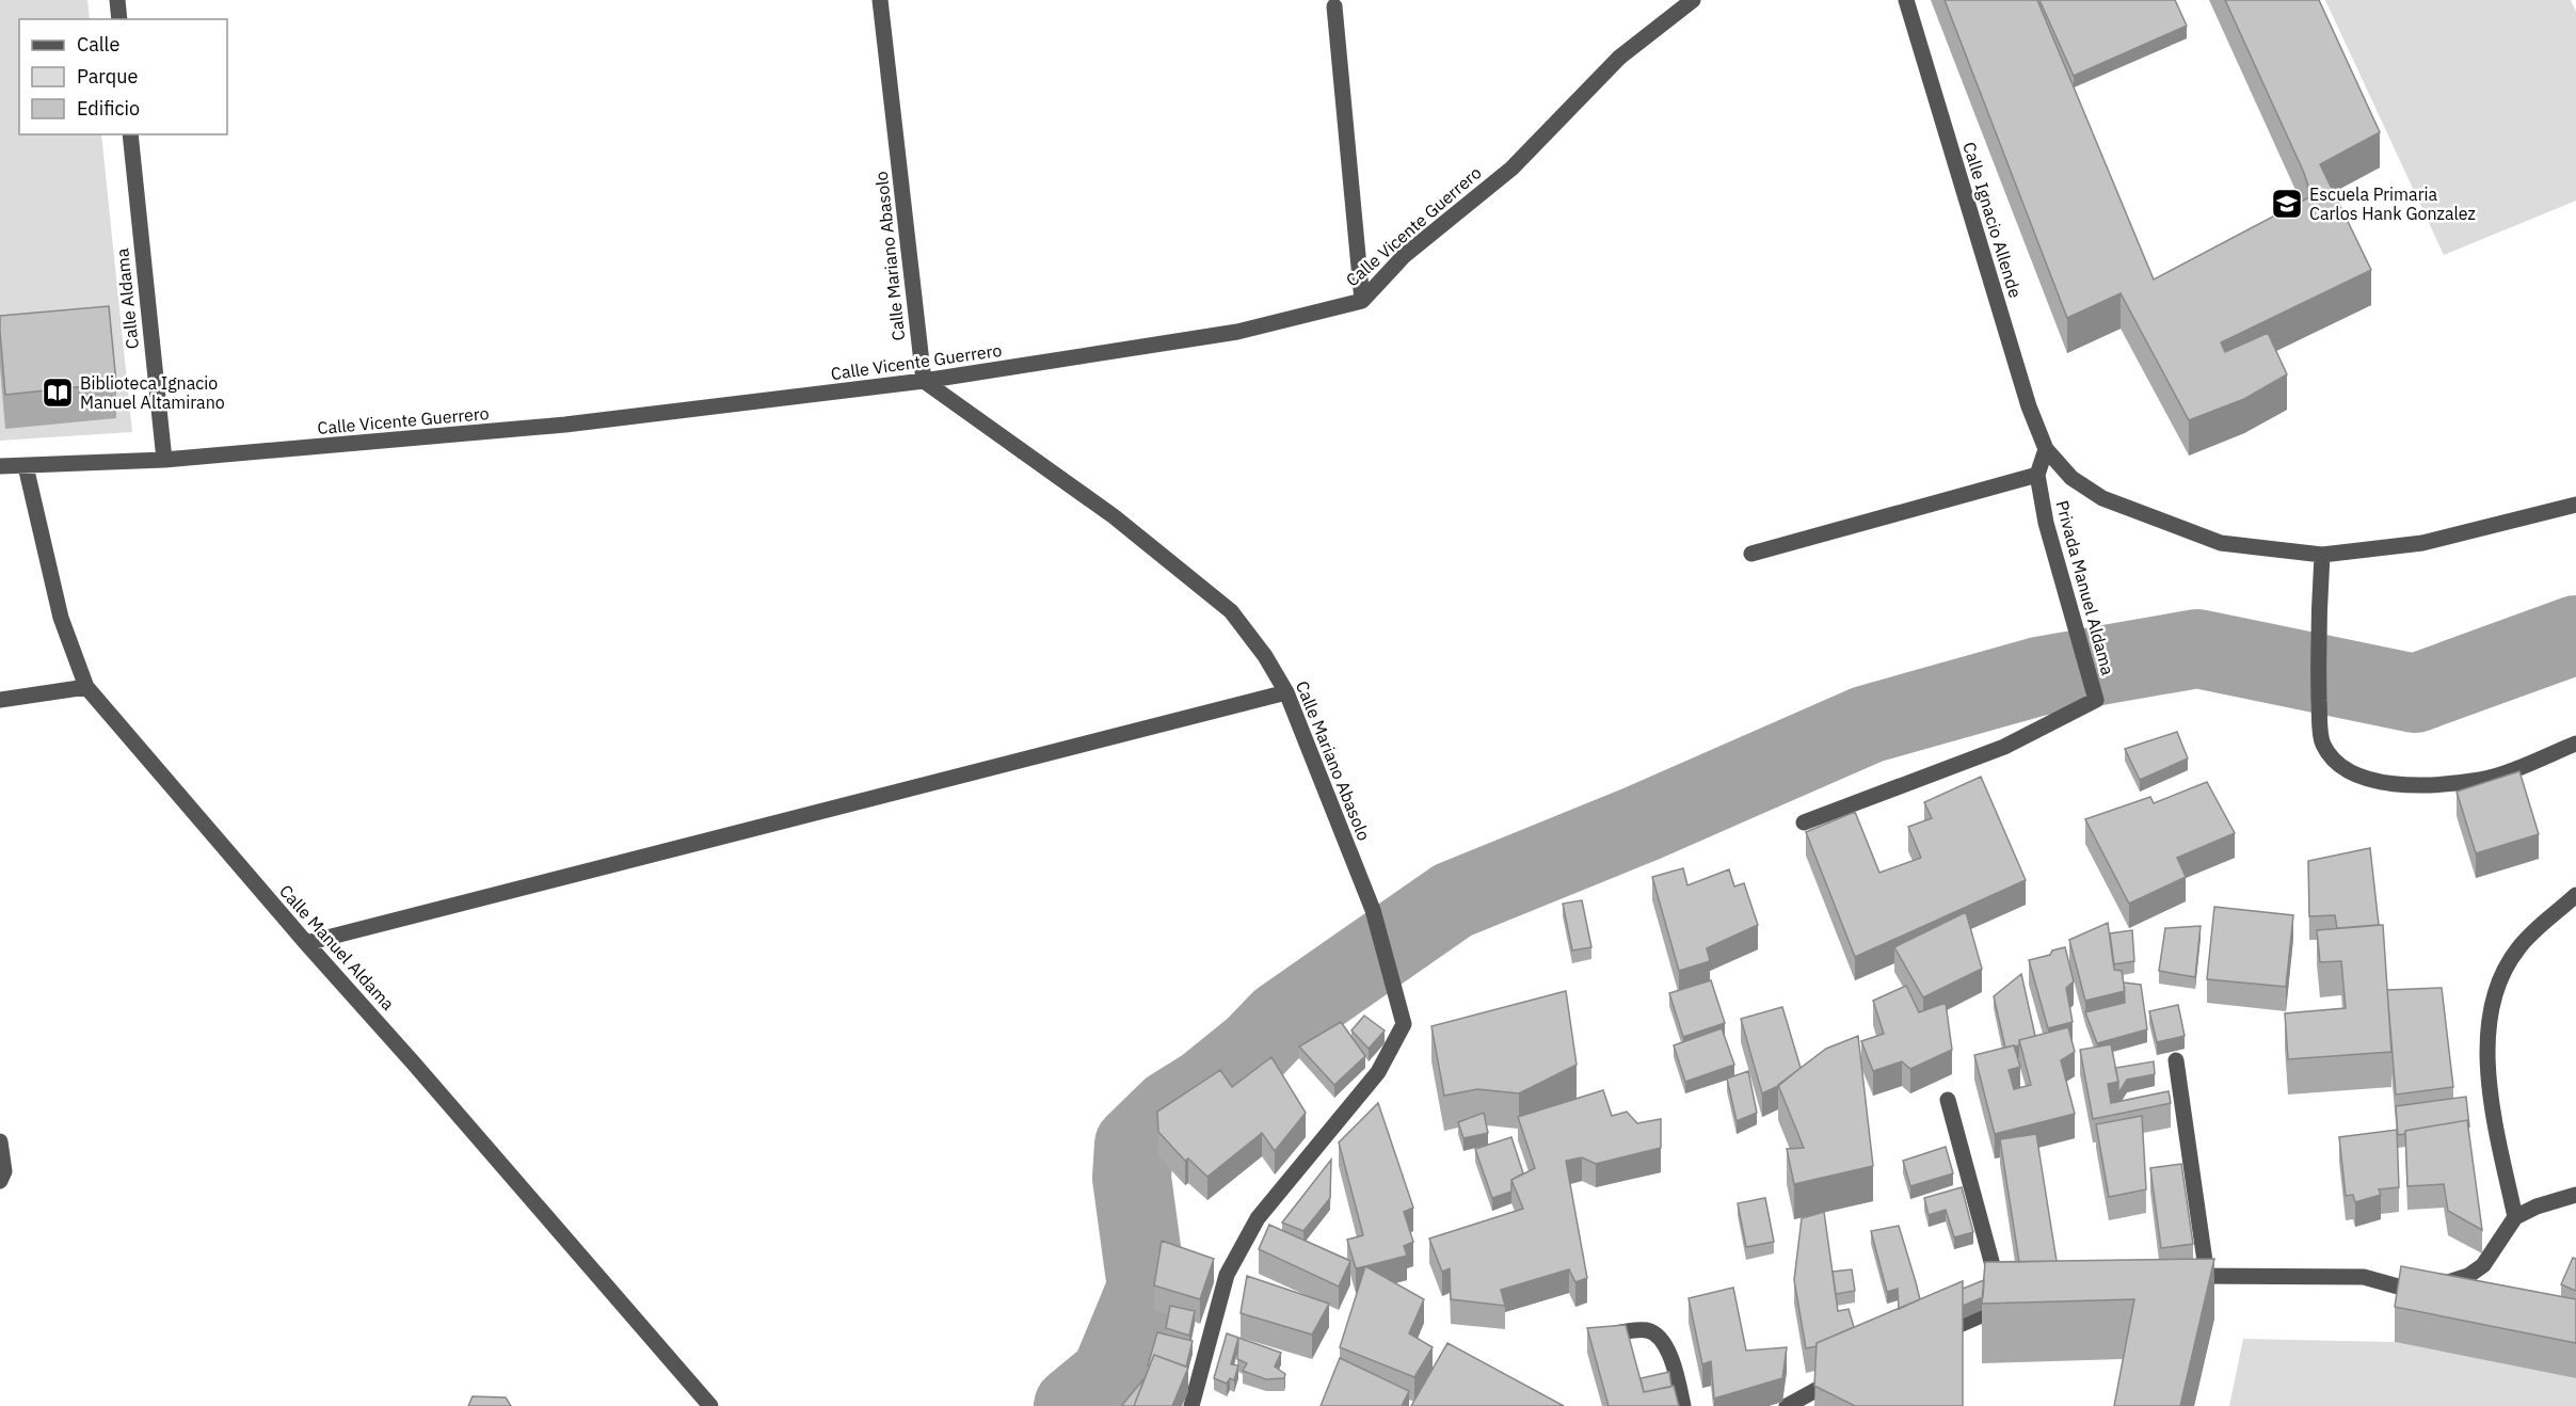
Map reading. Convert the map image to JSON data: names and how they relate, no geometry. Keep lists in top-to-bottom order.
{
  "streets": {
    "street": [
      "Calle Ignacio Allende",
      "Calle Vicente Guerrero",
      "Calle Mariano Abasolo",
      "Calle Aldama",
      "Privada Manuel Aldama",
      "Calle Manuel Aldama"
    ]
  },
  "crossings": [
    ["Calle Ignacio Allende", "Privada Manuel Aldama"],
    ["Calle Vicente Guerrero", "Calle Mariano Abasolo"],
    ["Calle Vicente Guerrero", "Calle Aldama"],
    ["Calle Vicente Guerrero", "Calle Manuel Aldama"]
  ],
  "places": {
    "school or university": ["Escuela Primaria Carlos Hank Gonzalez"],
    "library": ["Biblioteca Ignacio Manuel Altamirano"]
  },
  "legend": ["Calle", "Parque", "Edificio"]
}
